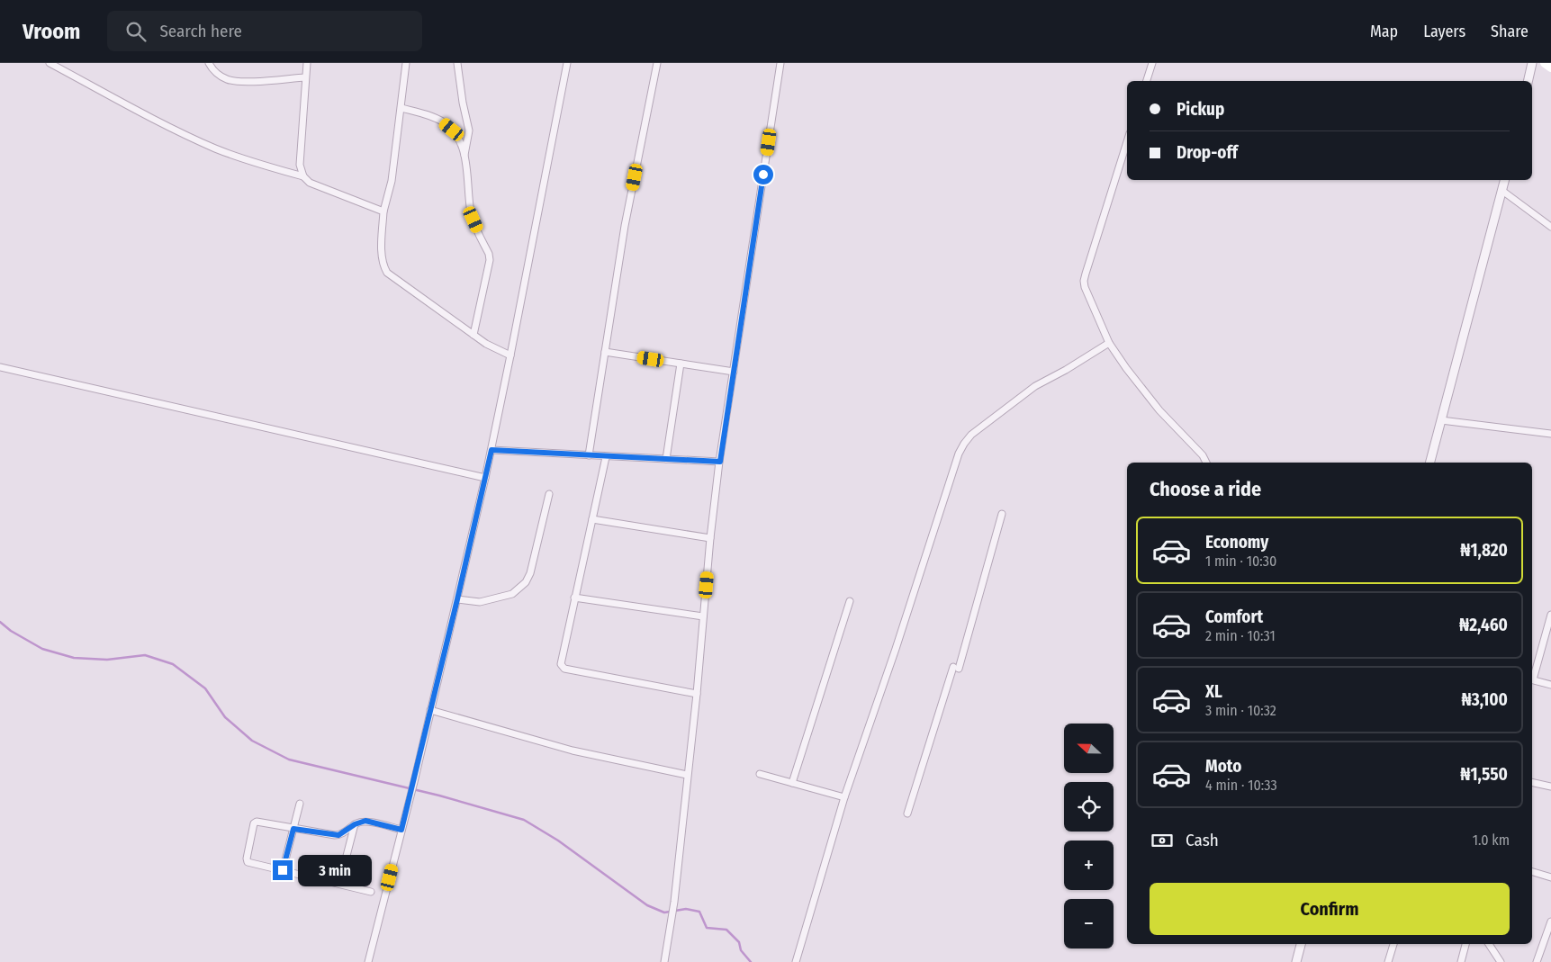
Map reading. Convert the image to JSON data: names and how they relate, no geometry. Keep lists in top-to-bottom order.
{
  "north": "left",
  "page": {
    "header": "Vroom",
    "search": "Search here",
    "nav": ["Map", "Layers", "Share"],
    "banner": ["Pickup", "Drop-off"],
    "heading": "Choose a ride",
    "list": [
      {
        "name": "Economy",
        "note": "1 min · 10:30",
        "value": "₦1,820"
      },
      {
        "name": "Comfort",
        "note": "2 min · 10:31",
        "value": "₦2,460"
      },
      {
        "name": "XL",
        "note": "3 min · 10:32",
        "value": "₦3,100"
      },
      {
        "name": "Moto",
        "note": "4 min · 10:33",
        "value": "₦1,550"
      }
    ],
    "map_buttons": ["+", "−"],
    "pay": ["Cash", "1.0 km"],
    "bubble": "3 min",
    "buttons": "Confirm"
  }
}
